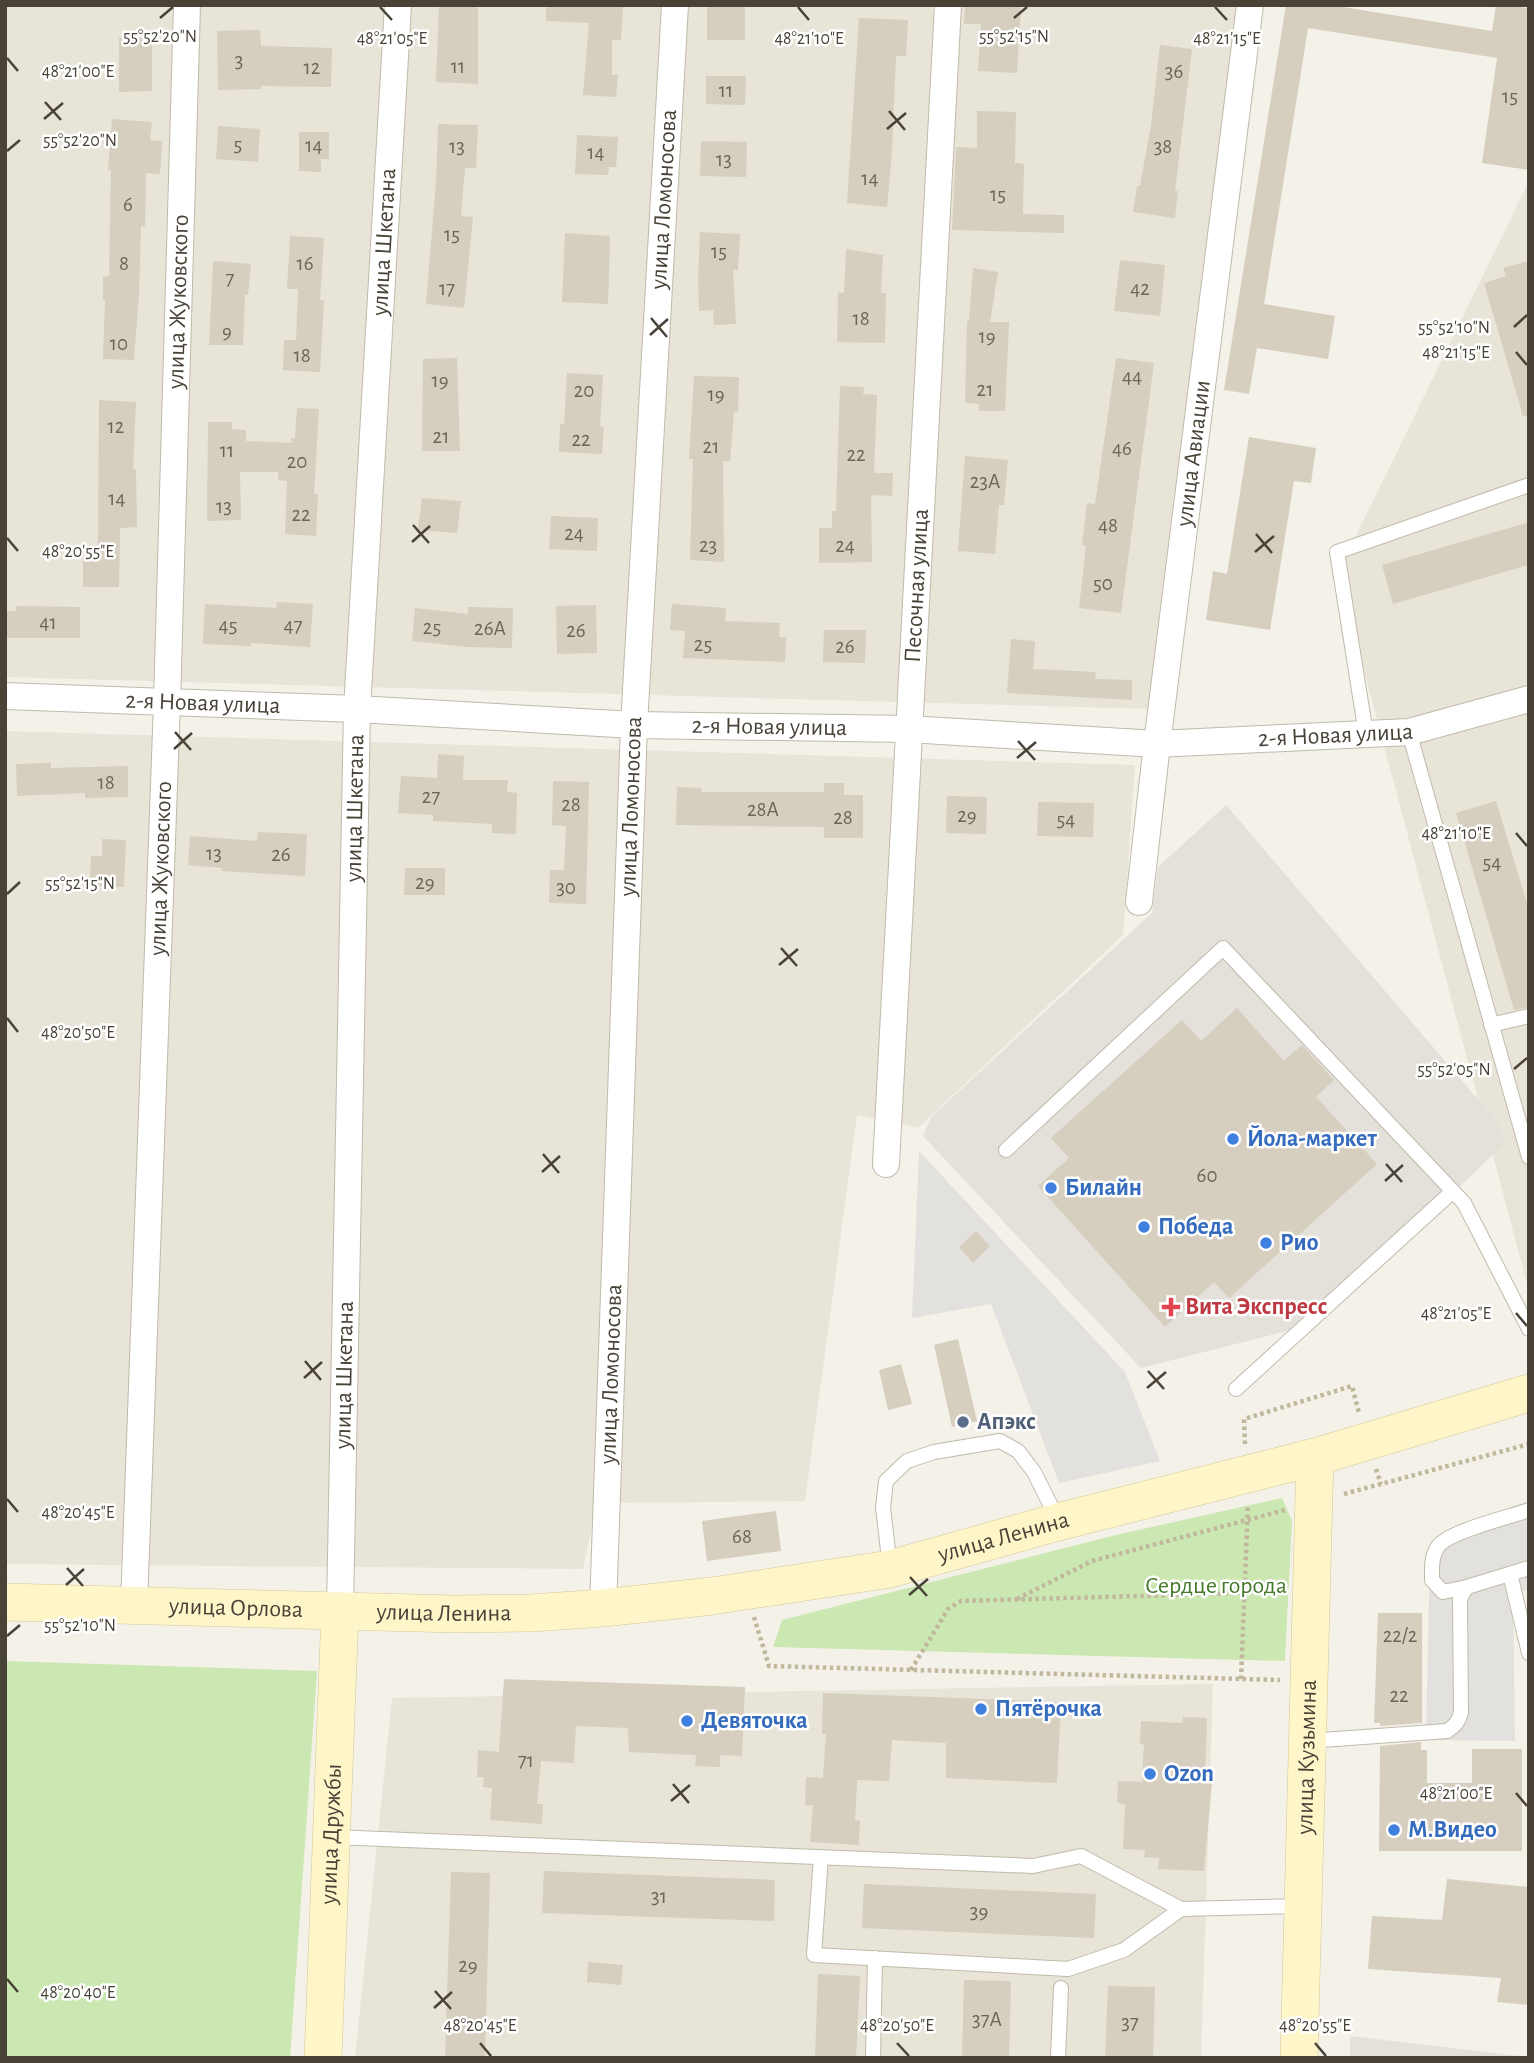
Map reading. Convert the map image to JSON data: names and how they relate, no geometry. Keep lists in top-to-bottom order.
{
  "streets": {
    "street": [
      "улица Ломоносова",
      "улица Шкетана",
      "улица Жуковского",
      "улица Авиации",
      "Песочная улица",
      "2-я Новая улица",
      "улица Ленина",
      "улица Орлова",
      "улица Кузьмина",
      "улица Дружбы"
    ]
  },
  "crossings": [
    ["улица Ломоносова", "2-я Новая улица"],
    ["улица Ломоносова", "улица Ленина"],
    ["улица Шкетана", "2-я Новая улица"],
    ["улица Шкетана", "улица Ленина"],
    ["улица Шкетана", "улица Орлова"],
    ["улица Шкетана", "улица Дружбы"],
    ["улица Жуковского", "2-я Новая улица"],
    ["улица Жуковского", "улица Орлова"],
    ["улица Авиации", "2-я Новая улица"],
    ["Песочная улица", "2-я Новая улица"],
    ["улица Ленина", "улица Орлова"],
    ["улица Ленина", "улица Кузьмина"],
    ["улица Ленина", "улица Дружбы"],
    ["улица Орлова", "улица Дружбы"]
  ],
  "parks": ["Сердце города"],
  "places": {
    "other": [
      "Йола-маркет",
      "Билайн",
      "Победа",
      "Рио",
      "Апэкс",
      "Пятёрочка",
      "Девяточка",
      "Ozon",
      "М.Видео"
    ],
    "health": ["Вита Экспресс"]
  },
  "house_numbers": [
    "3",
    "11",
    "12",
    "36",
    "11",
    "15",
    "5",
    "14",
    "13",
    "38",
    "14",
    "13",
    "14",
    "15",
    "6",
    "15",
    "15",
    "8",
    "16",
    "7",
    "17",
    "42",
    "18",
    "9",
    "19",
    "10",
    "18",
    "44",
    "19",
    "21",
    "20",
    "19",
    "12",
    "21",
    "22",
    "21",
    "46",
    "11",
    "22",
    "20",
    "23А",
    "14",
    "13",
    "22",
    "48",
    "24",
    "23",
    "24",
    "50",
    "41",
    "45",
    "47",
    "25",
    "26А",
    "26",
    "25",
    "26",
    "18",
    "27",
    "28",
    "28А",
    "29",
    "28",
    "54",
    "13",
    "26",
    "54",
    "29",
    "30",
    "60",
    "68",
    "22/2",
    "22",
    "71",
    "31",
    "39",
    "29",
    "37А",
    "37"
  ],
  "coordinates": [
    "55°52'20\"N",
    "55°52'15\"N",
    "48°21'10\"E",
    "48°21'05\"E",
    "48°21'15\"E",
    "48°21'00\"E",
    "55°52'10\"N",
    "48°20'55\"E",
    "48°20'50\"E",
    "55°52'05\"N",
    "48°20'45\"E",
    "48°20'40\"E"
  ]
}
